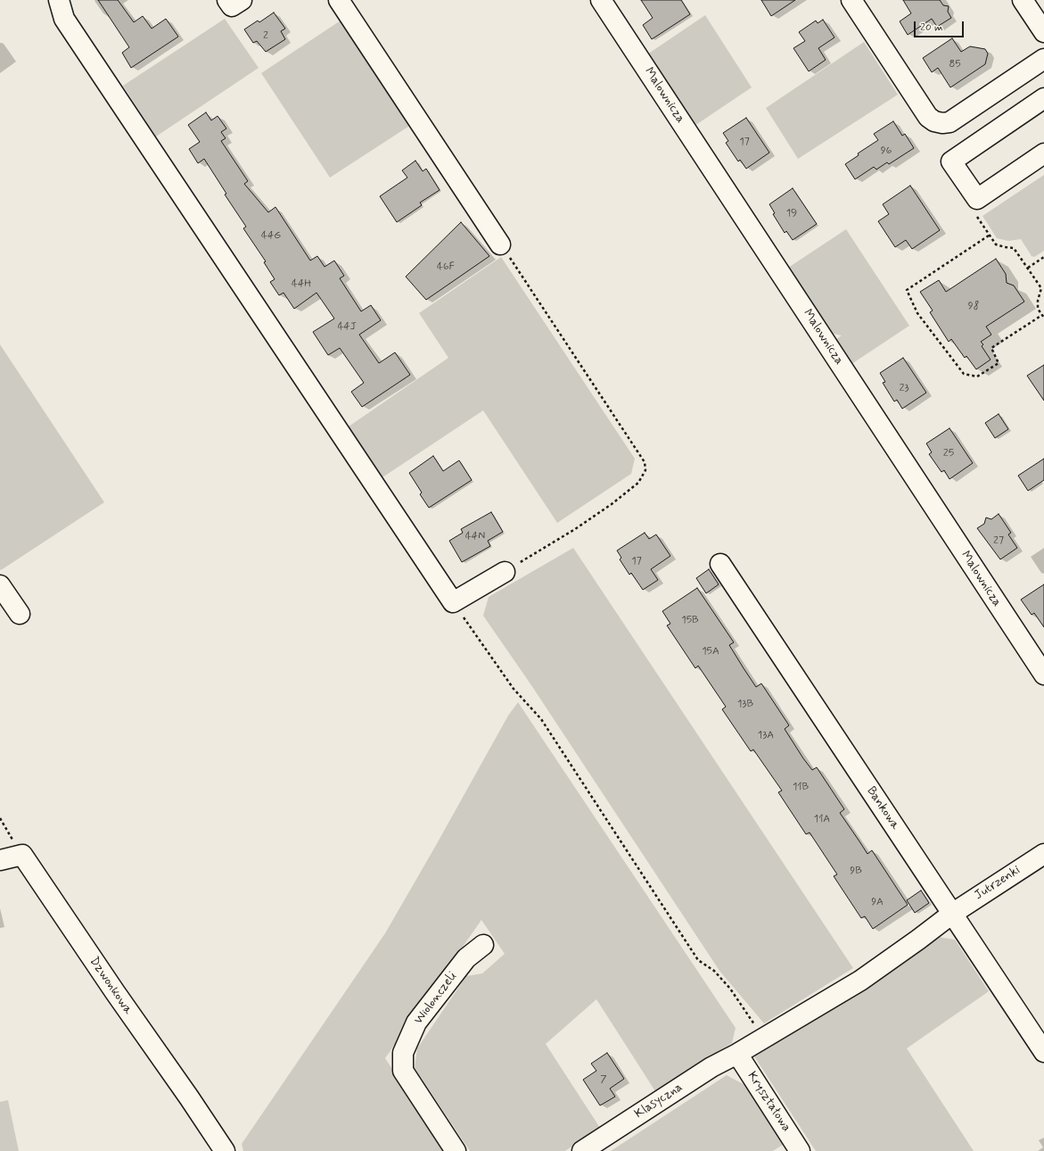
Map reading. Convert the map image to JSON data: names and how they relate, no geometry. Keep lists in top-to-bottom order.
{
  "streets": {
    "street": [
      "Malownicza",
      "Bankowa",
      "Jutrzenki",
      "Dzwonkowa",
      "Wiolonczeli",
      "Klasyczna",
      "Kryształowa"
    ]
  },
  "crossings": [
    ["Bankowa", "Jutrzenki"],
    ["Jutrzenki", "Klasyczna"],
    ["Klasyczna", "Kryształowa"]
  ],
  "house_numbers": [
    "2",
    "85",
    "17",
    "96",
    "19",
    "44G",
    "46F",
    "44H",
    "98",
    "44J",
    "23",
    "25",
    "44N",
    "27",
    "17",
    "15B",
    "15A",
    "13B",
    "13A",
    "11B",
    "11A",
    "9B",
    "9A",
    "7"
  ],
  "scale_bar": "20 m"
}
